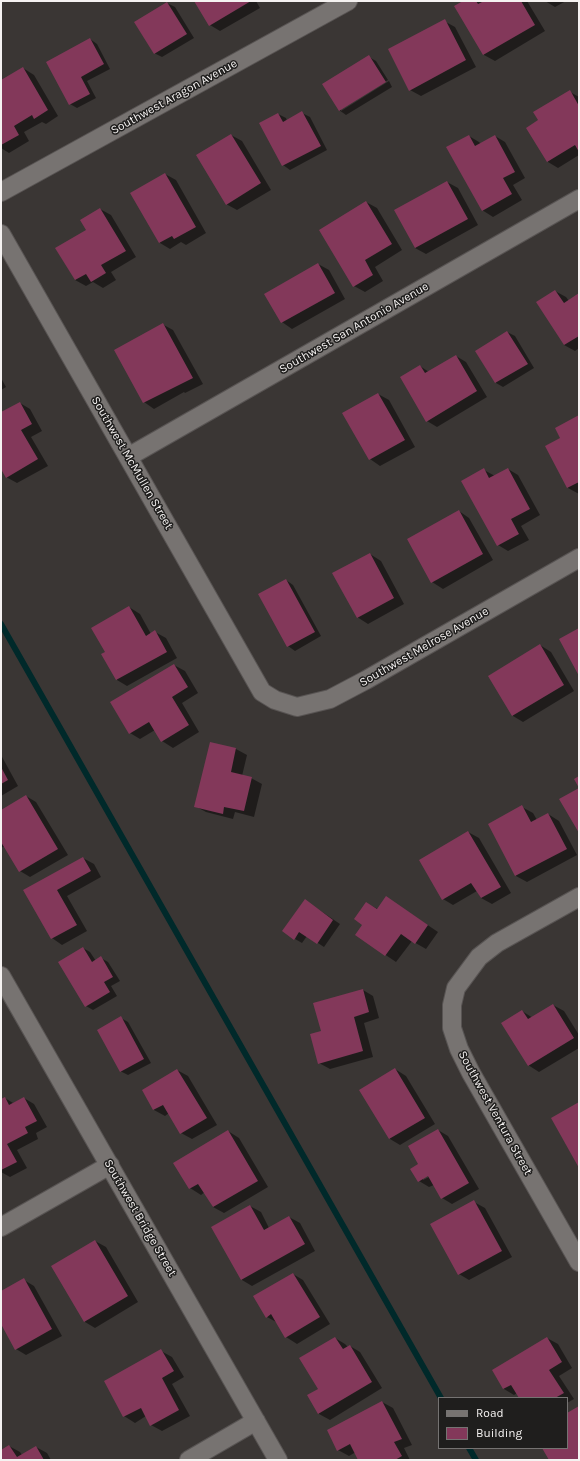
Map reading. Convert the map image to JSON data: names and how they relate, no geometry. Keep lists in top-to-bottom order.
{
  "streets": {
    "street": [
      "Southwest Aragon Avenue",
      "Southwest San Antonio Avenue",
      "Southwest McMullen Street",
      "Southwest Melrose Avenue",
      "Southwest Ventura Street",
      "Southwest Bridge Street"
    ]
  },
  "crossings": [
    ["Southwest San Antonio Avenue", "Southwest McMullen Street"],
    ["Southwest McMullen Street", "Southwest Melrose Avenue"]
  ],
  "legend": ["Road", "Building"]
}
